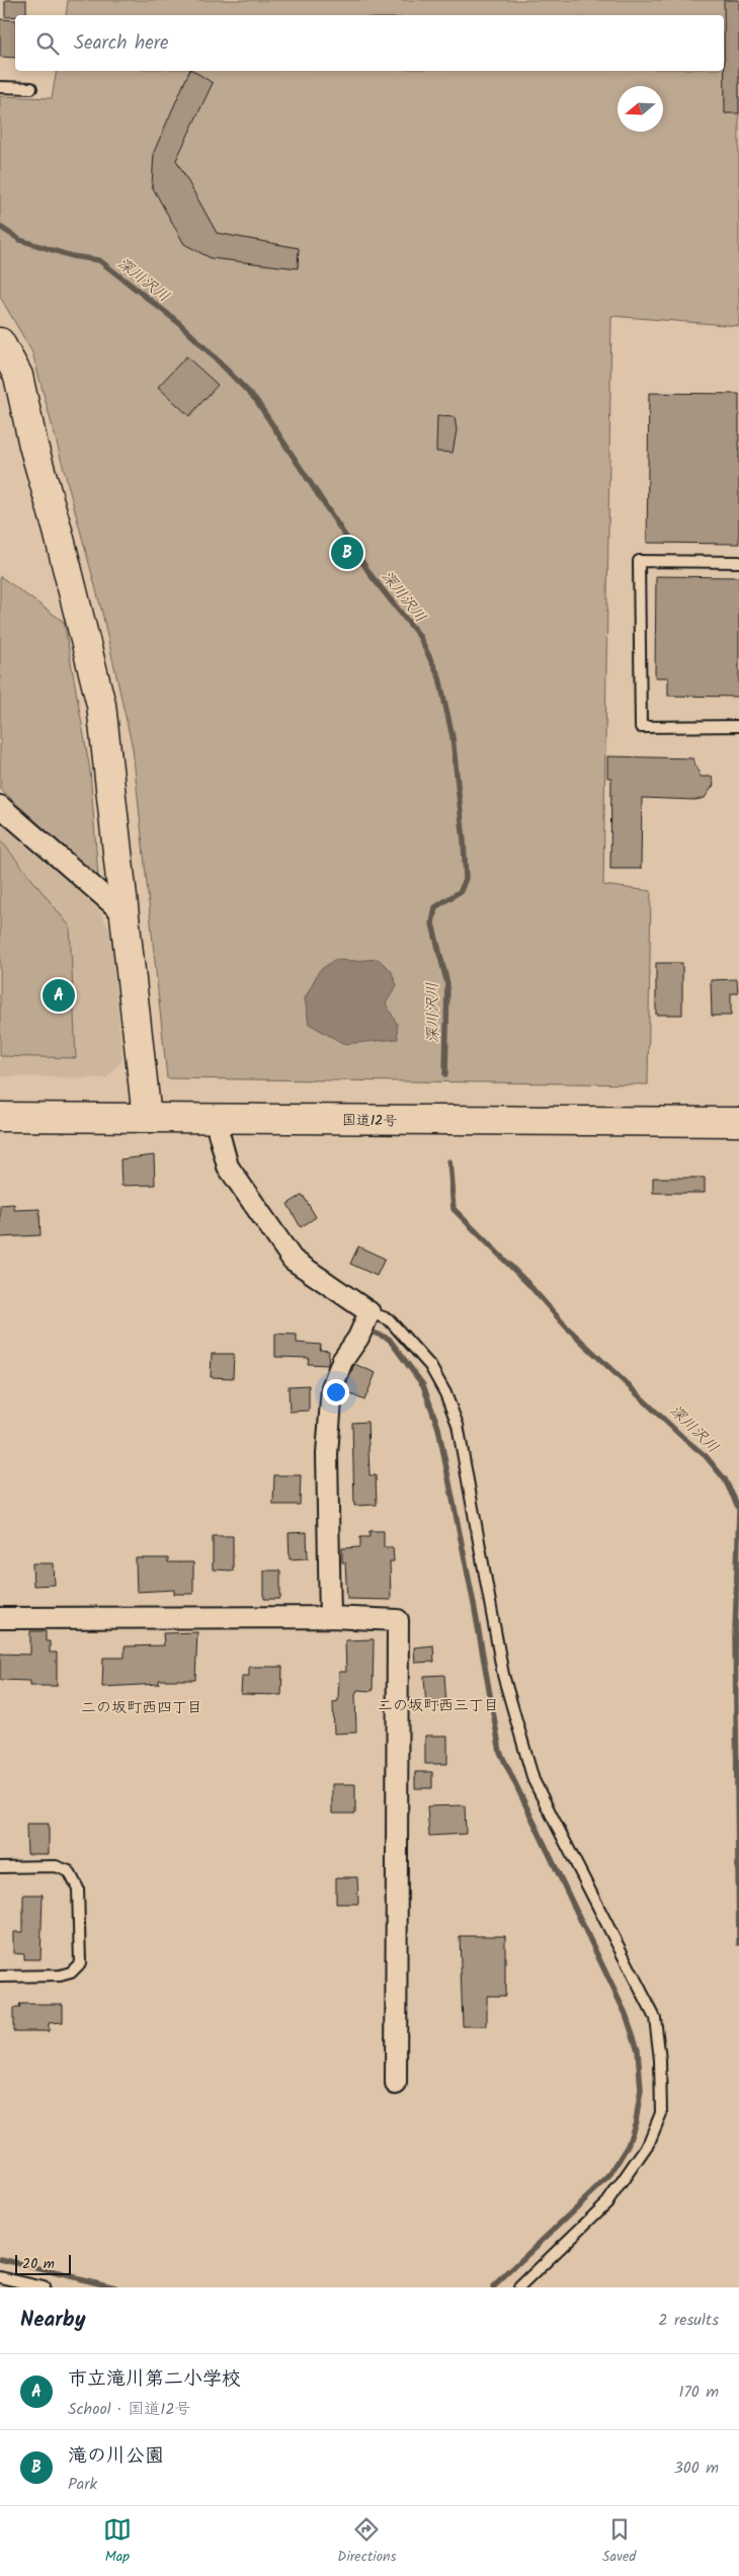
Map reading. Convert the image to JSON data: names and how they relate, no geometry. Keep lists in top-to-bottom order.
{
  "streets": {
    "main road": ["国道12号"]
  },
  "districts": ["二の坂町西三丁目", "二の坂町西四丁目"],
  "water": ["深川沢川"],
  "scale_bar": "20 m",
  "north": "left",
  "page": {
    "search": "Search here",
    "pins": ["B", "A"],
    "scale": "20 m",
    "heading": ["Nearby", "2 results"],
    "list": [
      {
        "mark": "A",
        "name": "市立滝川第二小学校",
        "note": "School · 国道12号",
        "value": "170 m"
      },
      {
        "mark": "B",
        "name": "滝の川公園",
        "note": "Park",
        "value": "300 m"
      }
    ],
    "nav": ["Map", "Directions", "Saved"]
  }
}
